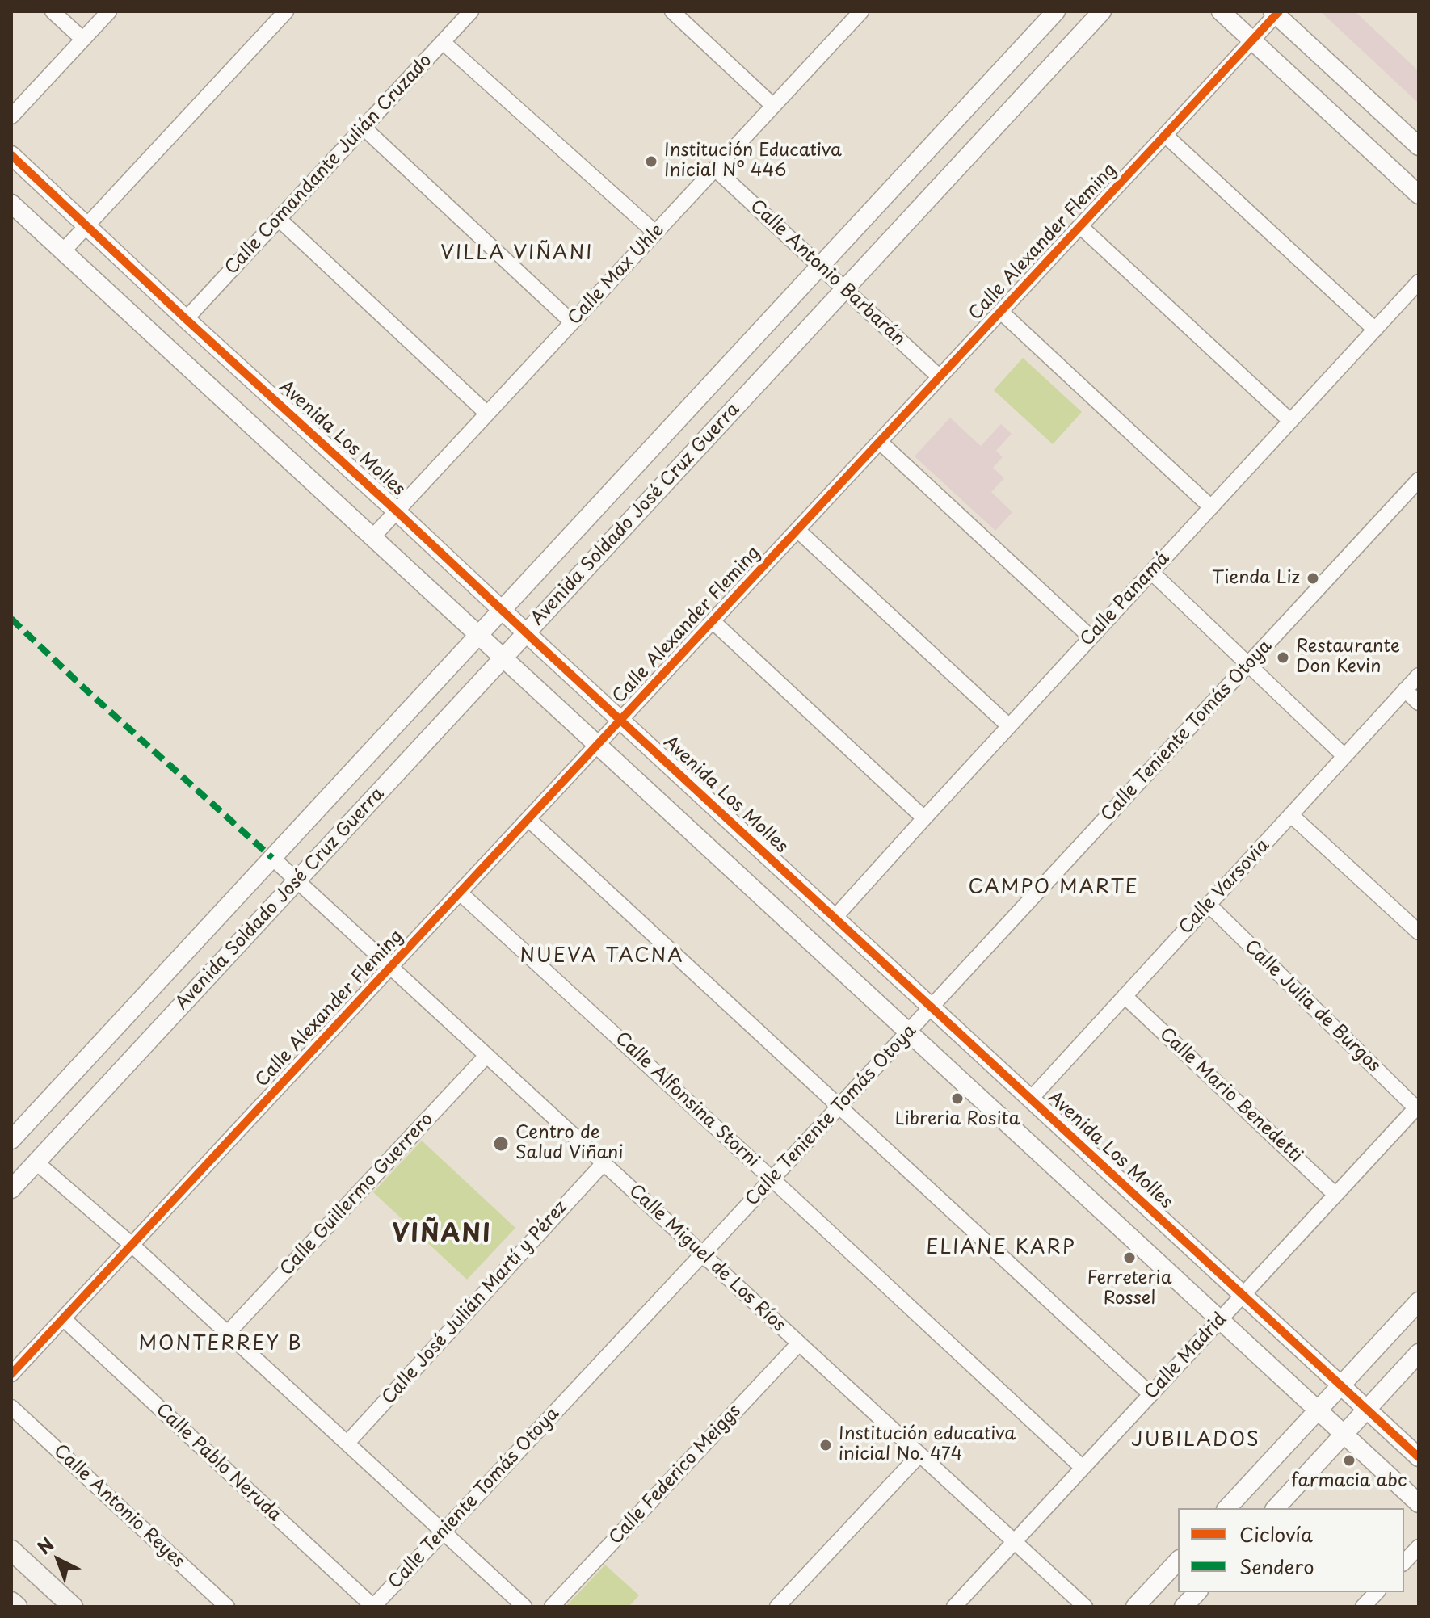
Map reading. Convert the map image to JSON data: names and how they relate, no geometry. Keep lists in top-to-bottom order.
{
  "streets": {
    "street": [
      "Calle Comandante Julián Cruzado",
      "Calle Alexander Fleming",
      "Calle Antonio Barbarán",
      "Calle Max Uhle",
      "Avenida Los Molles",
      "Avenida Soldado José Cruz Guerra",
      "Calle Panamá",
      "Calle Teniente Tomás Otoya",
      "Calle Varsovia",
      "Calle Julia de Burgos",
      "Calle Mario Benedetti",
      "Calle Alfonsina Storni",
      "Calle Guillermo Guerrero",
      "Calle Miguel de Los Ríos",
      "Calle José Julián Martí y Pérez",
      "Calle Madrid",
      "Calle Pablo Neruda",
      "Calle Federico Meiggs",
      "Calle Antonio Reyes"
    ]
  },
  "crossings": [
    ["Calle Comandante Julián Cruzado", "Avenida Los Molles"],
    ["Calle Alexander Fleming", "Calle Antonio Barbarán"],
    ["Calle Alexander Fleming", "Avenida Los Molles"],
    ["Calle Alexander Fleming", "Calle Alfonsina Storni"],
    ["Calle Alexander Fleming", "Calle Miguel de Los Ríos"],
    ["Calle Alexander Fleming", "Calle Pablo Neruda"],
    ["Calle Antonio Barbarán", "Calle Max Uhle"],
    ["Calle Antonio Barbarán", "Avenida Soldado José Cruz Guerra"],
    ["Calle Max Uhle", "Avenida Los Molles"],
    ["Avenida Los Molles", "Avenida Soldado José Cruz Guerra"],
    ["Avenida Los Molles", "Calle Panamá"],
    ["Avenida Los Molles", "Calle Teniente Tomás Otoya"],
    ["Avenida Los Molles", "Calle Varsovia"],
    ["Avenida Los Molles", "Calle Madrid"],
    ["Avenida Soldado José Cruz Guerra", "Calle Miguel de Los Ríos"],
    ["Calle Teniente Tomás Otoya", "Calle Alfonsina Storni"],
    ["Calle Teniente Tomás Otoya", "Calle Miguel de Los Ríos"],
    ["Calle Teniente Tomás Otoya", "Calle Pablo Neruda"],
    ["Calle Varsovia", "Calle Julia de Burgos"],
    ["Calle Varsovia", "Calle Mario Benedetti"],
    ["Calle Julia de Burgos", "Calle Madrid"],
    ["Calle Mario Benedetti", "Calle Madrid"],
    ["Calle Alfonsina Storni", "Calle Madrid"],
    ["Calle Guillermo Guerrero", "Calle Miguel de Los Ríos"],
    ["Calle Miguel de Los Ríos", "Calle José Julián Martí y Pérez"],
    ["Calle Miguel de Los Ríos", "Calle Madrid"],
    ["Calle Miguel de Los Ríos", "Calle Federico Meiggs"]
  ],
  "districts": [
    "VILLA VIÑANI",
    "CAMPO MARTE",
    "NUEVA TACNA",
    "VIÑANI",
    "ELIANE KARP",
    "MONTERREY B",
    "JUBILADOS"
  ],
  "places": [
    "Institución Educativa Inicial Nº 446",
    "Tienda Liz",
    "Restaurante Don Kevin",
    "Libreria Rosita",
    "Centro de Salud Viñani",
    "Ferreteria Rossel",
    "Institución educativa inicial No. 474",
    "farmacia abc"
  ],
  "legend": ["Ciclovía", "Sendero"],
  "north": "top left"
}
